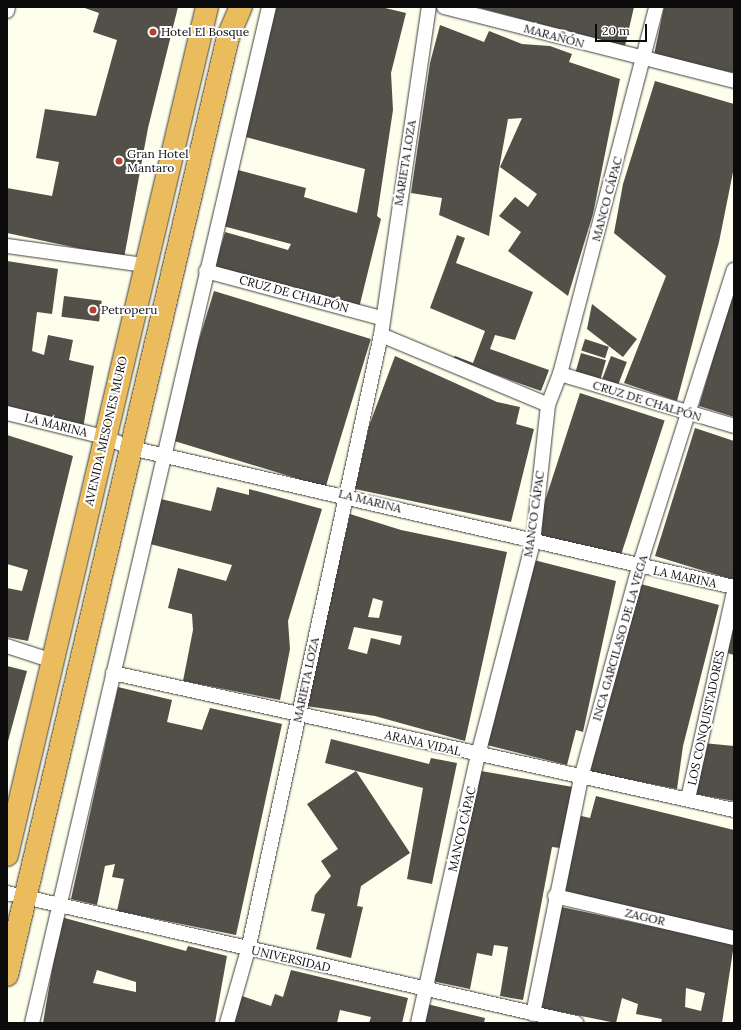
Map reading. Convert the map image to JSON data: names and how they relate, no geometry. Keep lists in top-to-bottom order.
{
  "streets": {
    "highway": ["AVENIDA MESONES MURO"],
    "street": [
      "MARAÑÓN",
      "MARIETA LOZA",
      "MANCO CÁPAC",
      "CRUZ DE CHALPÓN",
      "LA MARINA",
      "INCA GARCILASO DE LA VEGA",
      "LOS CONQUISTADORES",
      "ARANA VIDAL",
      "ZAGOR",
      "UNIVERSIDAD"
    ]
  },
  "crossings": [
    ["MARAÑÓN", "MANCO CÁPAC"],
    ["MARIETA LOZA", "CRUZ DE CHALPÓN"],
    ["MARIETA LOZA", "LA MARINA"],
    ["MARIETA LOZA", "ARANA VIDAL"],
    ["MARIETA LOZA", "UNIVERSIDAD"],
    ["MANCO CÁPAC", "CRUZ DE CHALPÓN"],
    ["MANCO CÁPAC", "LA MARINA"],
    ["MANCO CÁPAC", "ARANA VIDAL"],
    ["MANCO CÁPAC", "UNIVERSIDAD"],
    ["CRUZ DE CHALPÓN", "INCA GARCILASO DE LA VEGA"],
    ["LA MARINA", "AVENIDA MESONES MURO"],
    ["LA MARINA", "INCA GARCILASO DE LA VEGA"],
    ["INCA GARCILASO DE LA VEGA", "ARANA VIDAL"],
    ["INCA GARCILASO DE LA VEGA", "ZAGOR"],
    ["INCA GARCILASO DE LA VEGA", "UNIVERSIDAD"],
    ["LOS CONQUISTADORES", "ARANA VIDAL"]
  ],
  "places": ["Hotel El Bosque", "Gran Hotel Mantaro", "Petroperu"],
  "scale_bar": "20 m"
}
